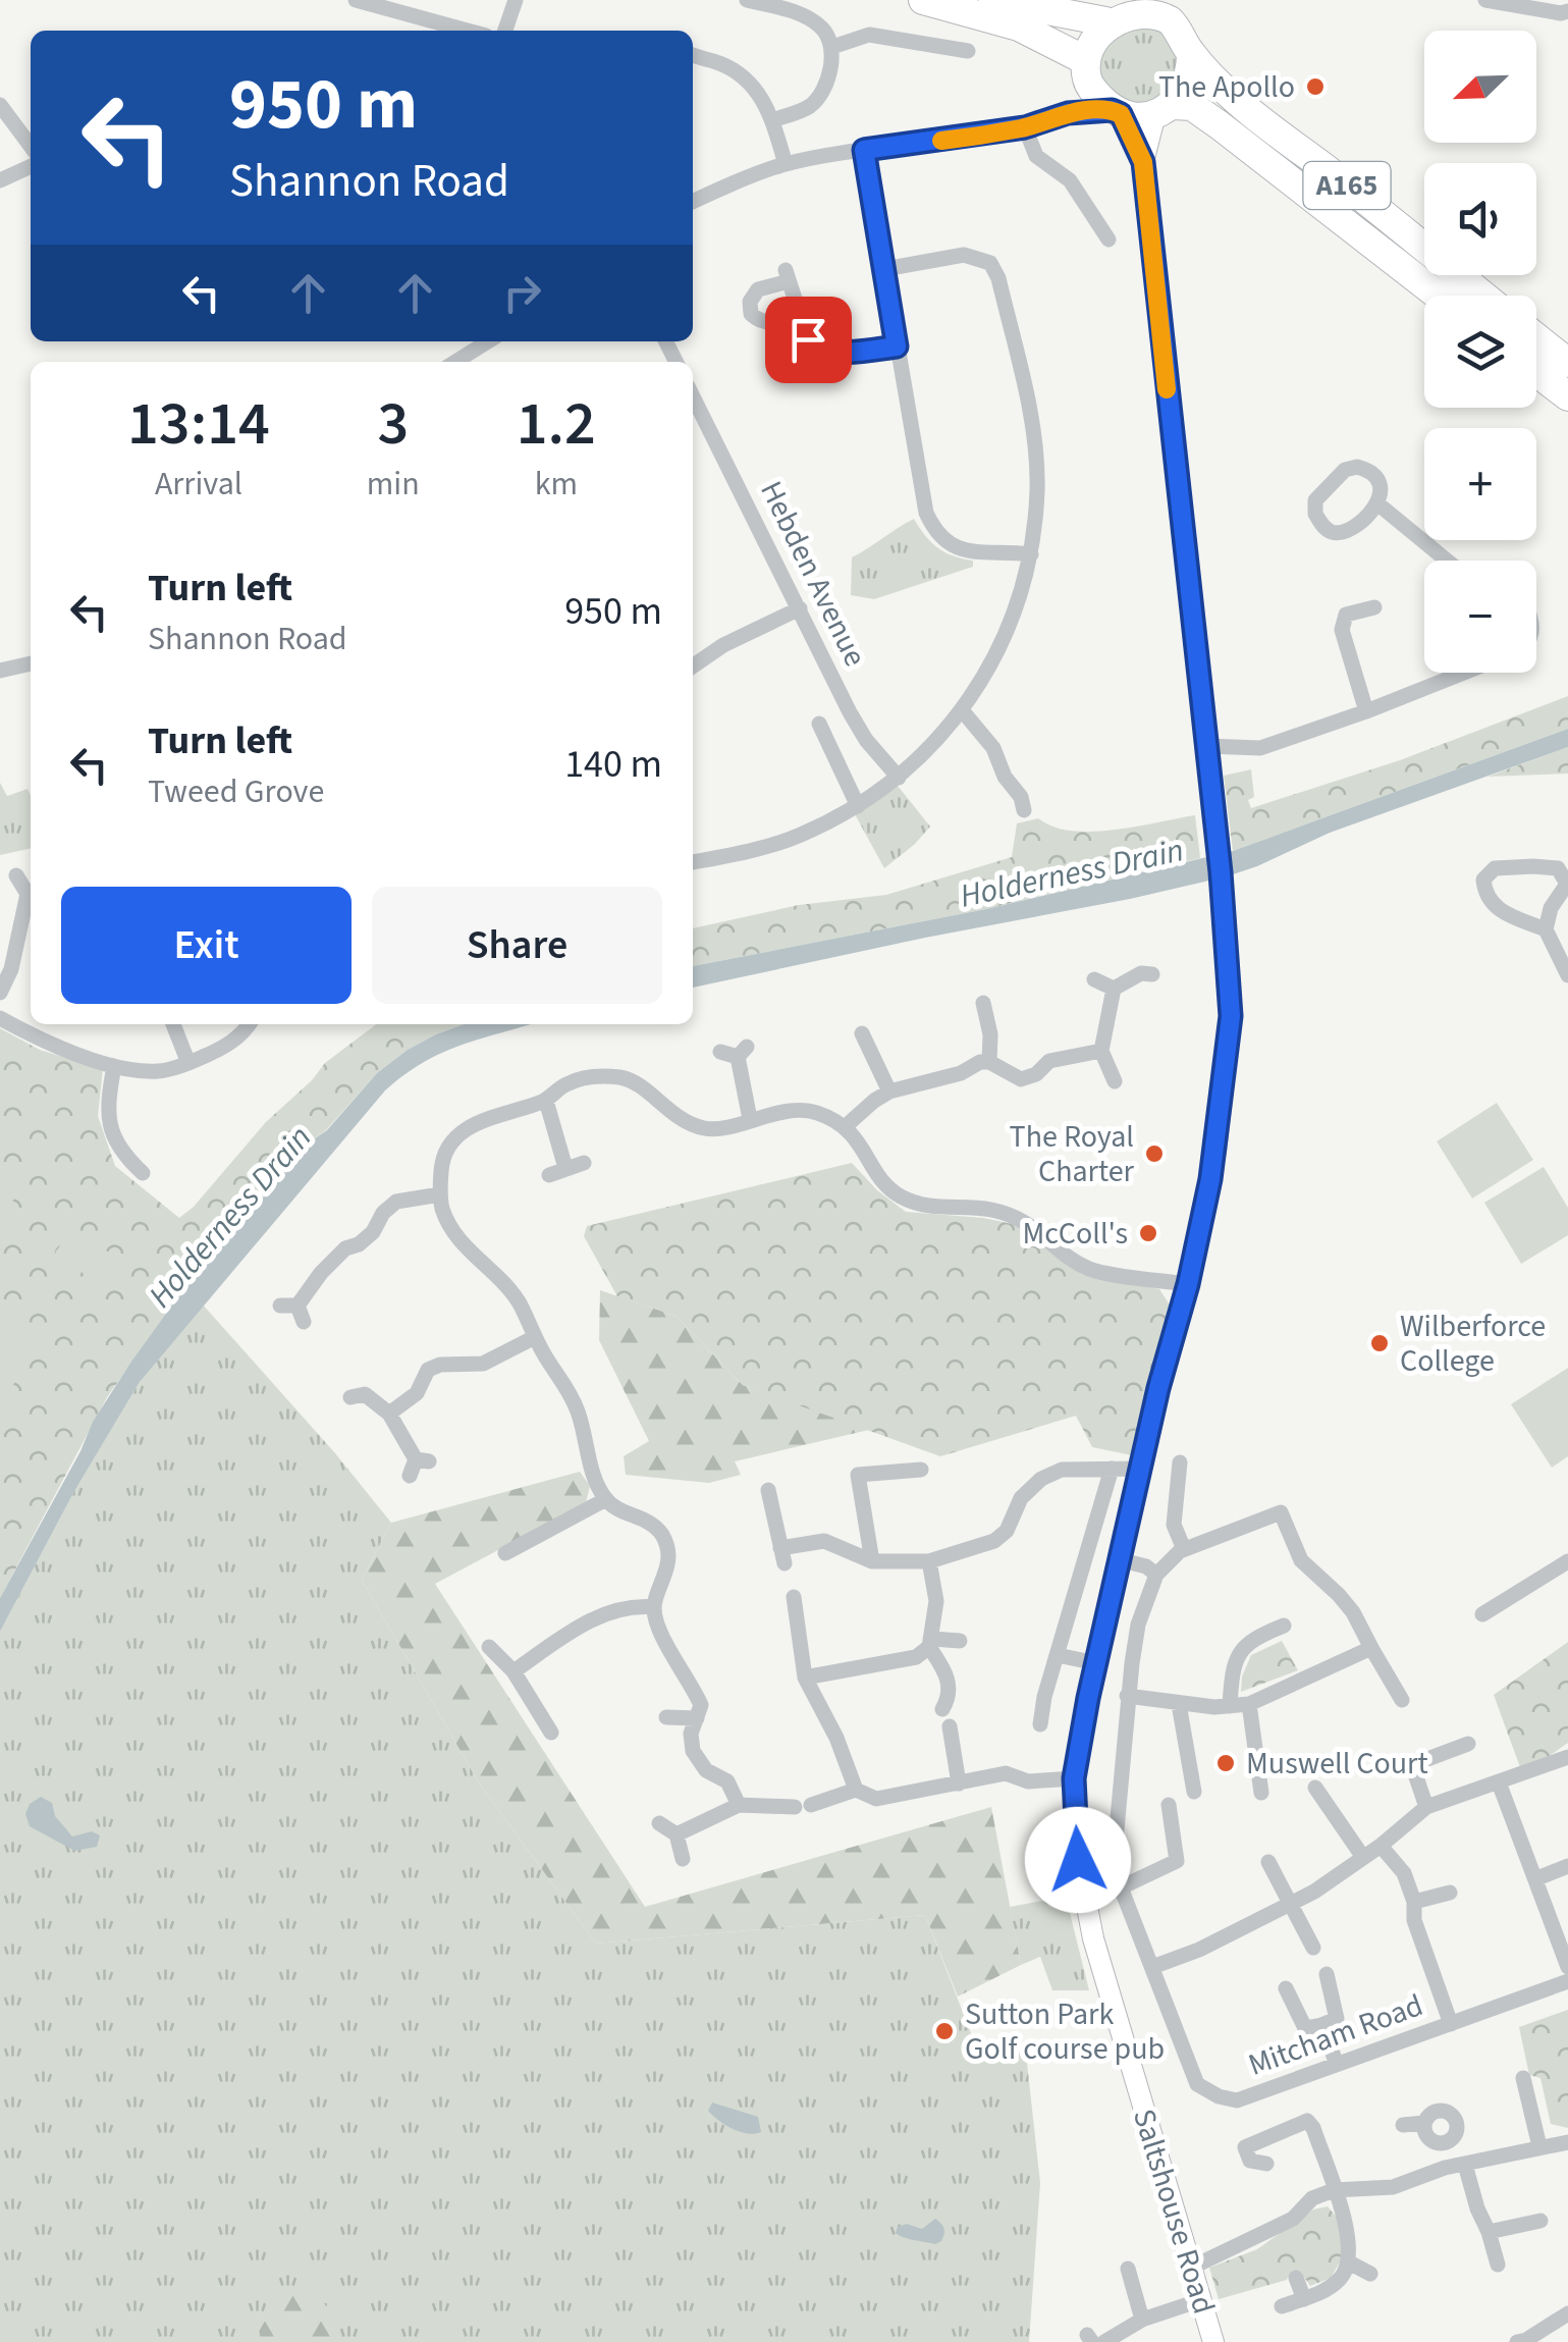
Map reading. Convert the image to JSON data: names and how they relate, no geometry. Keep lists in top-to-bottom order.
{
  "streets": {
    "highway": ["A165"],
    "main road": ["Saltshouse Road"],
    "street": ["Hebden Avenue", "Mitcham Road"]
  },
  "crossings": [
    ["A165", "Saltshouse Road"]
  ],
  "water": ["Holderness Drain"],
  "places": [
    "The Apollo",
    "The Royal Charter",
    "McColl's",
    "Wilberforce College",
    "Muswell Court",
    "Sutton Park Golf course pub"
  ],
  "north": "bottom left",
  "page": {
    "map_buttons": ["+", "−"],
    "turn": ["950 m", "Shannon Road"],
    "eta": [
      "13:14",
      "Arrival",
      "3",
      "min",
      "1.2",
      "km"
    ],
    "list": [
      {
        "name": "Turn left",
        "note": "Shannon Road",
        "value": "950 m"
      },
      {
        "name": "Turn left",
        "note": "Tweed Grove",
        "value": "140 m"
      }
    ],
    "buttons": ["Exit", "Share"]
  }
}
